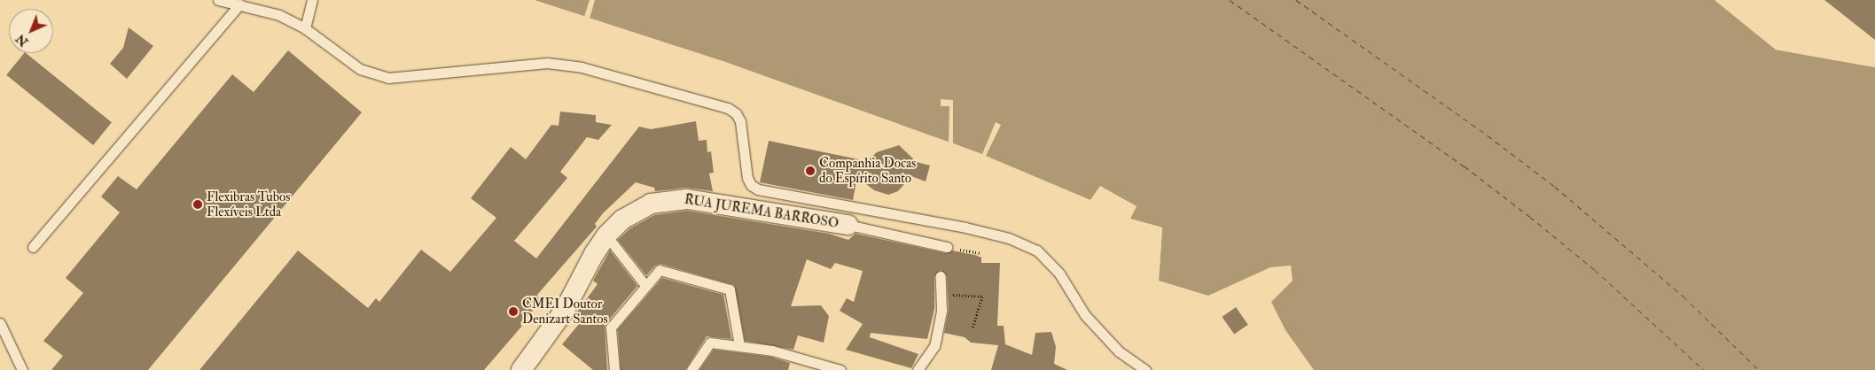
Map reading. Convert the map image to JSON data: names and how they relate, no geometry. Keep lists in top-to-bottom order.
{
  "streets": {
    "street": ["RUA JUREMA BARROSO"]
  },
  "places": ["Companhia Docas do Espírito Santo", "Flexibras Tubos Flexíveis Ltda", "CMEI Doutor Denizart Santos"],
  "north": "bottom left"
}
